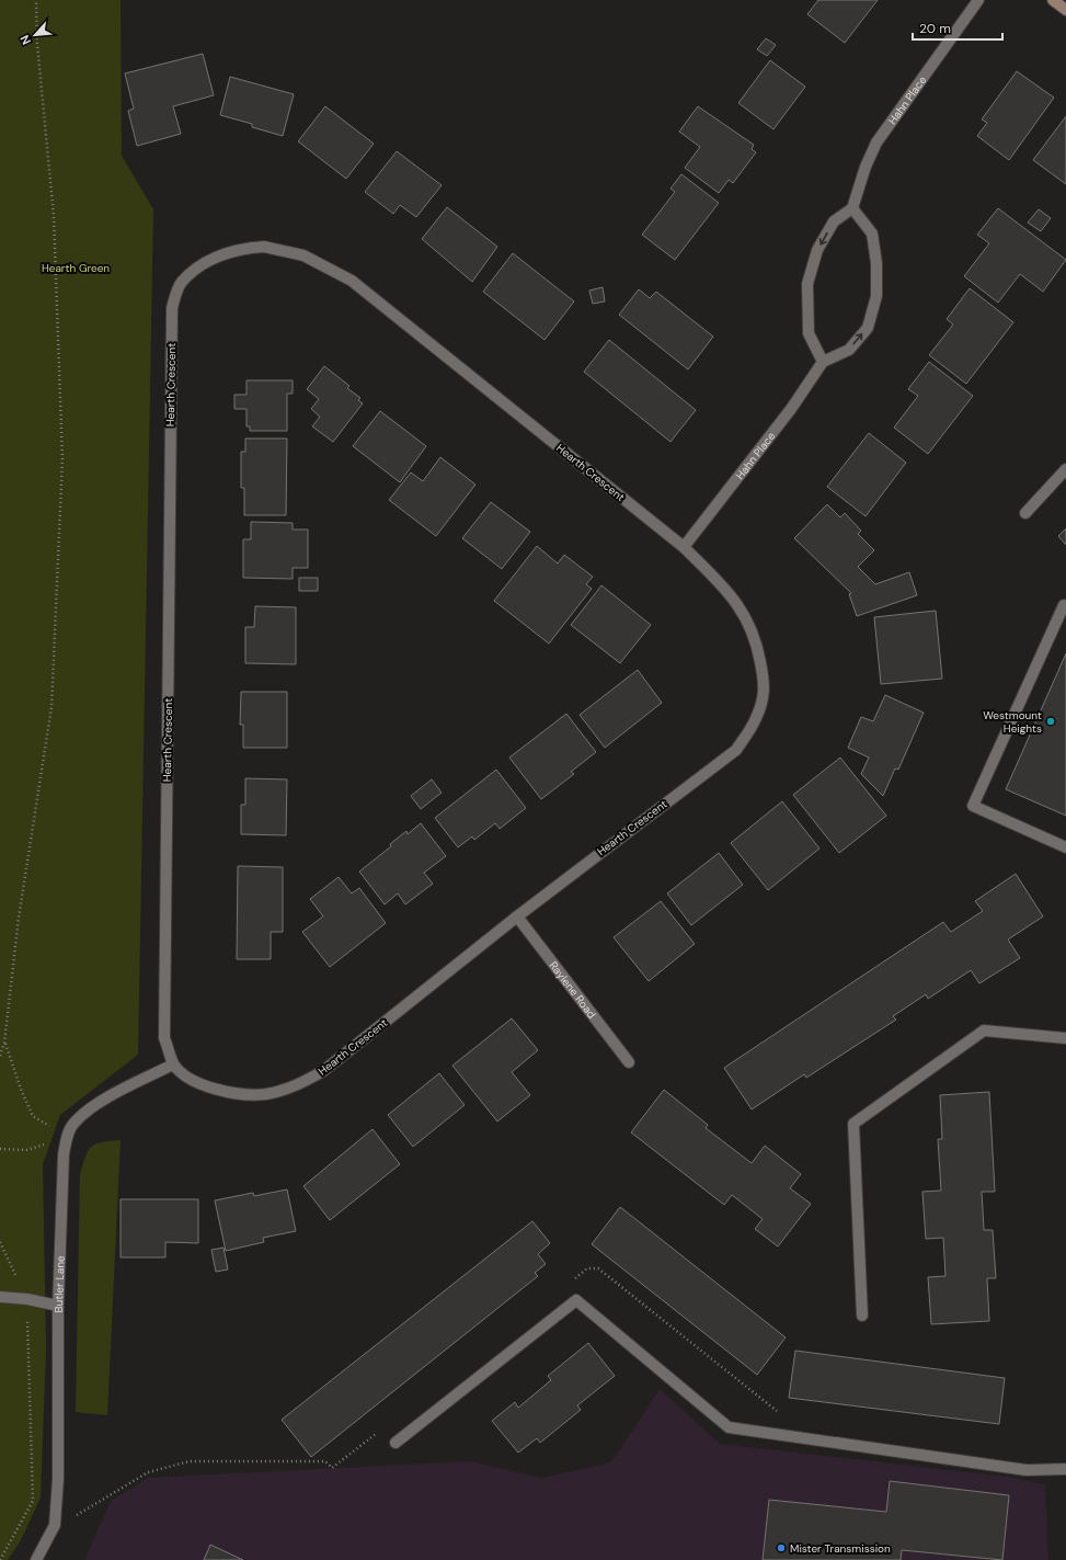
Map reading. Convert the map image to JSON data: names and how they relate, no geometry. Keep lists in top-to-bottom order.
{
  "streets": {
    "street": [
      "Hahn Place",
      "Hearth Crescent",
      "Raylene Road",
      "Butler Lane"
    ]
  },
  "crossings": [
    ["Hahn Place", "Hearth Crescent"],
    ["Hearth Crescent", "Raylene Road"],
    ["Hearth Crescent", "Butler Lane"]
  ],
  "parks": ["Hearth Green"],
  "places": ["Westmount Heights", "Mister Transmission"],
  "scale_bar": "20 m",
  "north": "bottom left"
}
